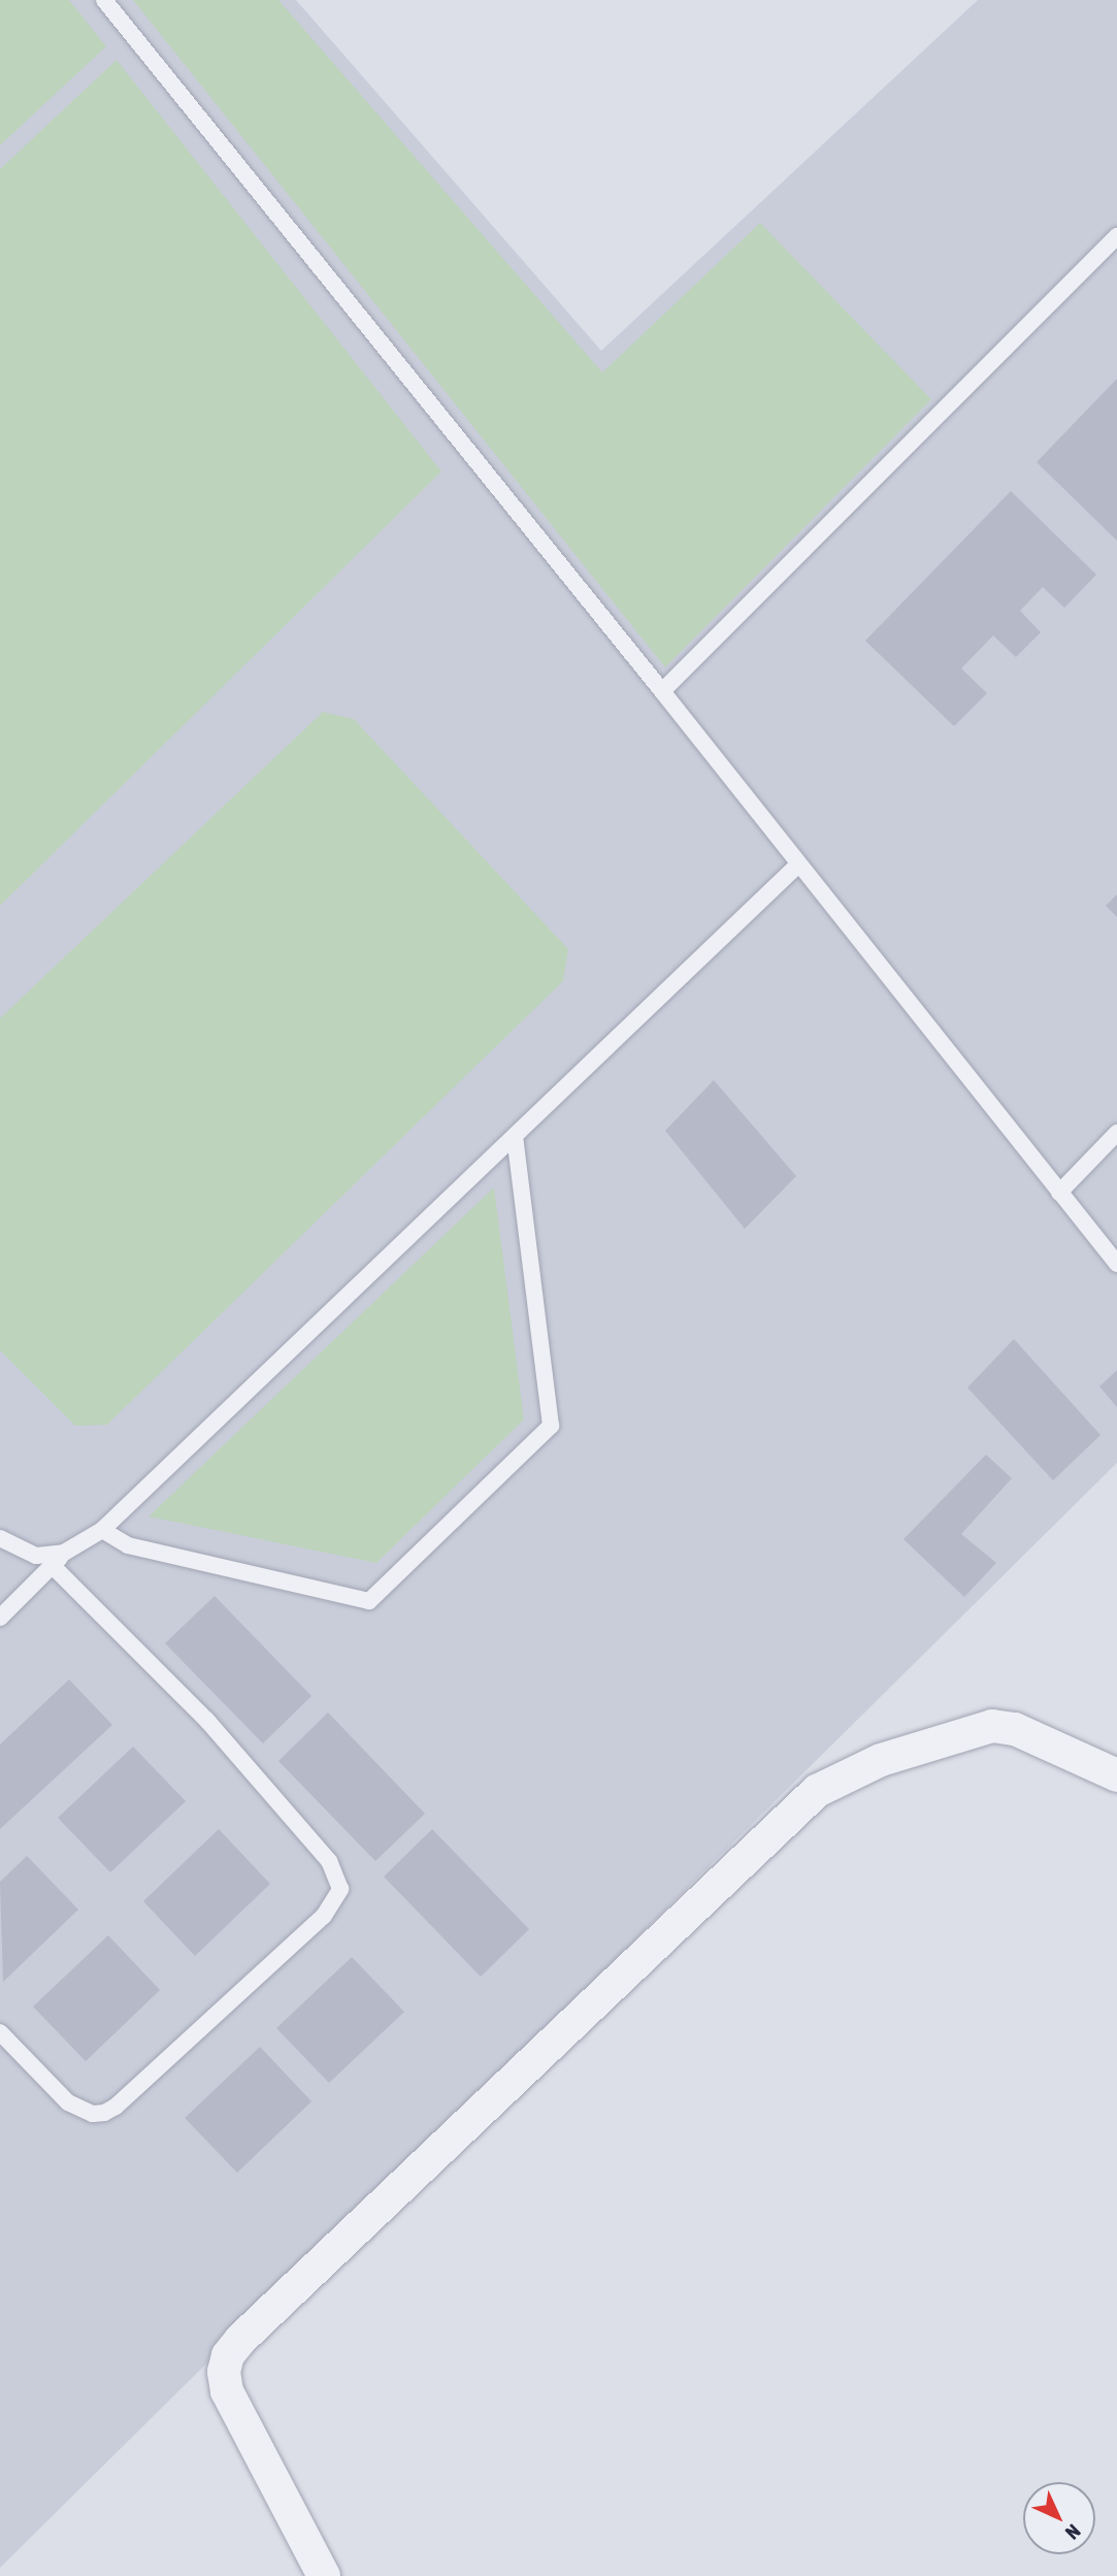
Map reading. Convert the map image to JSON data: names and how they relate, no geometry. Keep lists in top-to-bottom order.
{
  "north": "bottom right"
}
